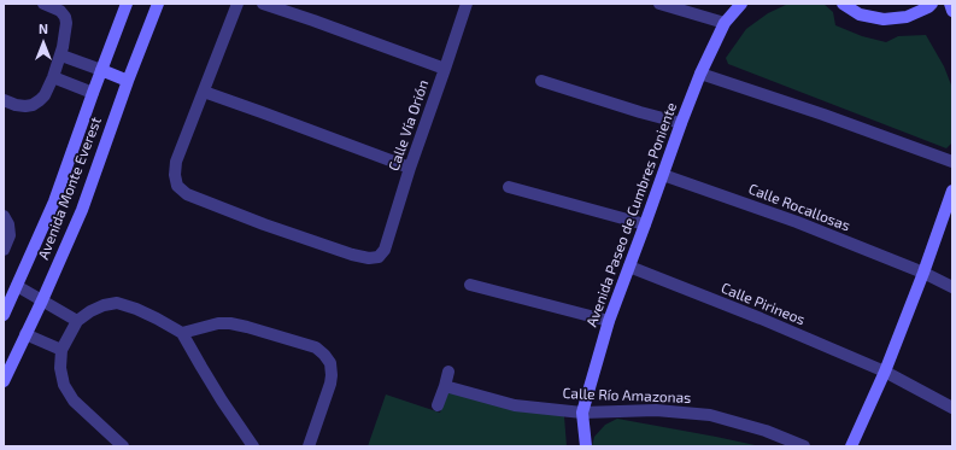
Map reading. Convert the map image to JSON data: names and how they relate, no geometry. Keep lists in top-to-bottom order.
{
  "streets": {
    "street": [
      "Calle Vía Orión",
      "Avenida Monte Everest",
      "Calle Rocallosas",
      "Avenida Paseo de Cumbres Poniente",
      "Calle Pirineos",
      "Calle Río Amazonas"
    ]
  },
  "crossings": [
    ["Calle Rocallosas", "Avenida Paseo de Cumbres Poniente"],
    ["Avenida Paseo de Cumbres Poniente", "Calle Pirineos"],
    ["Avenida Paseo de Cumbres Poniente", "Calle Río Amazonas"]
  ],
  "north": "top"
}
